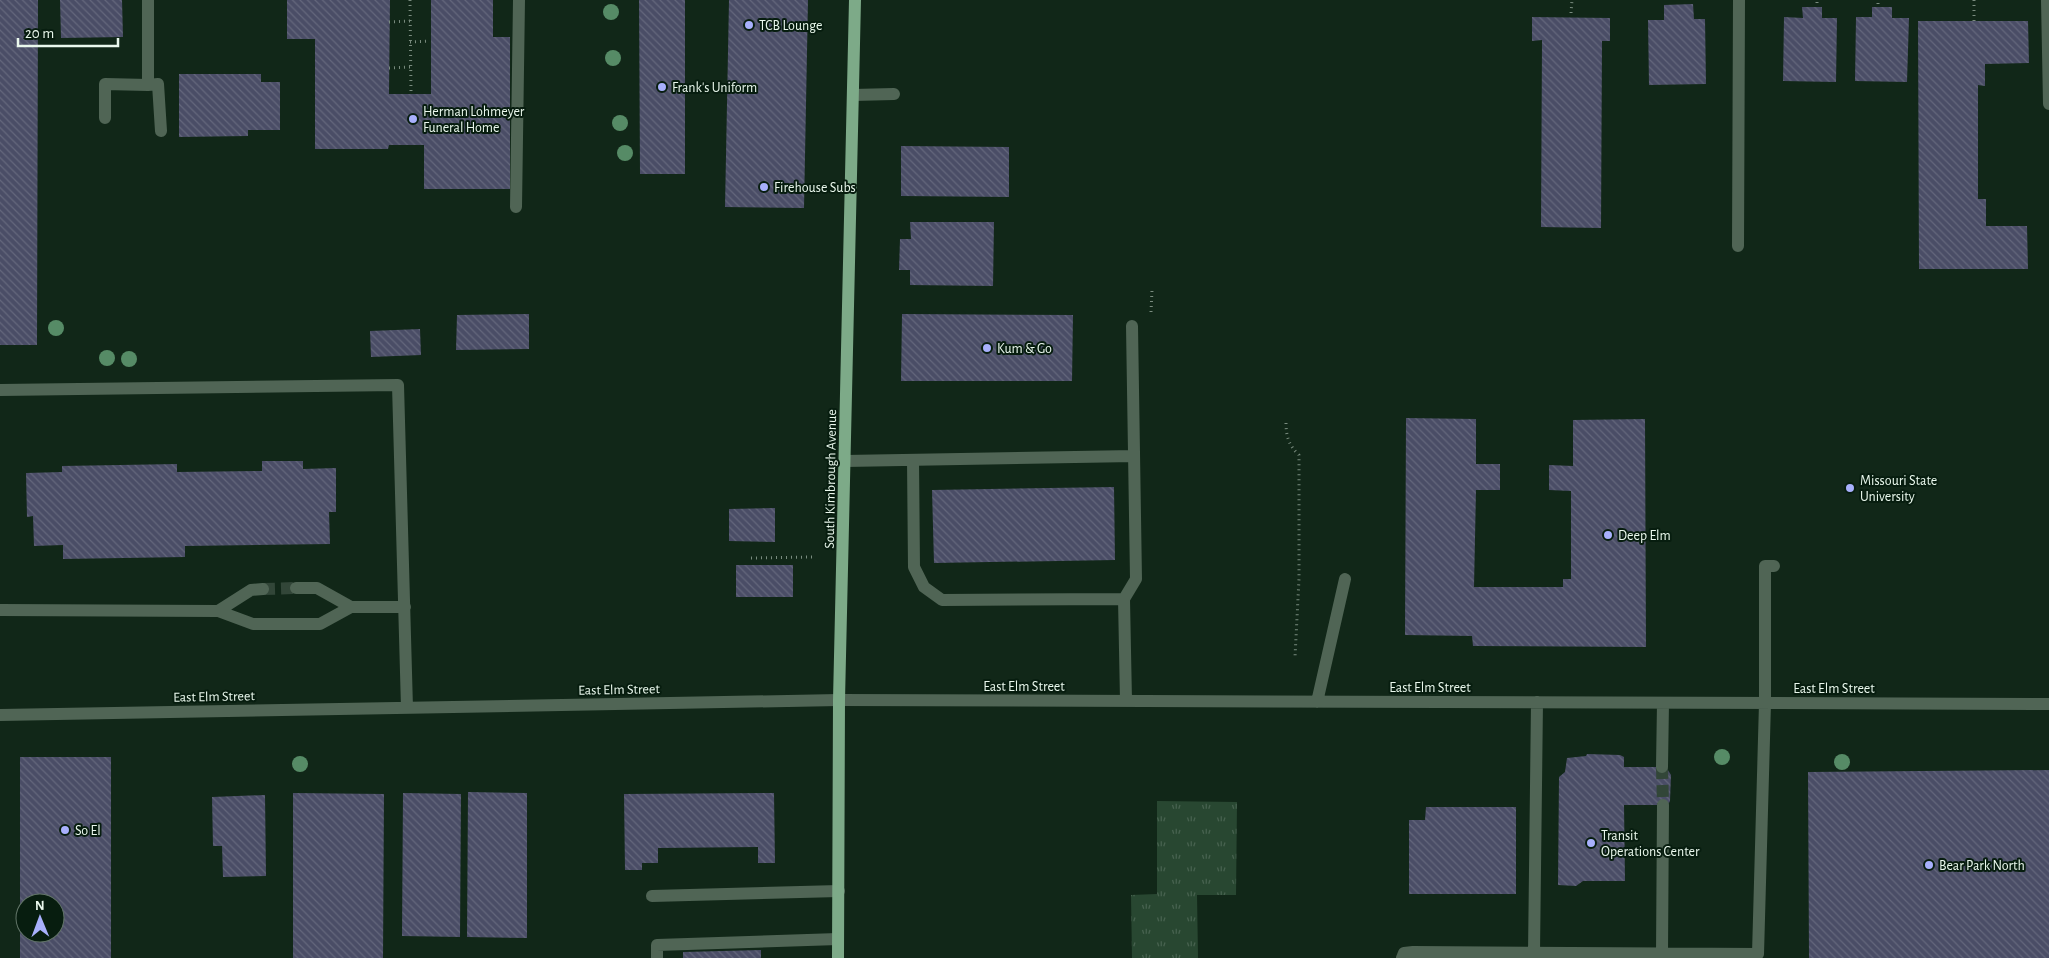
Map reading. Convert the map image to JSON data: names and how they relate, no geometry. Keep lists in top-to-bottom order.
{
  "streets": {
    "main road": ["South Kimbrough Avenue"],
    "street": ["East Elm Street"]
  },
  "crossings": [
    ["South Kimbrough Avenue", "East Elm Street"]
  ],
  "places": [
    "TCB Lounge",
    "Frank's Uniform",
    "Herman Lohmeyer Funeral Home",
    "Firehouse Subs",
    "Kum & Go",
    "Missouri State University",
    "Deep Elm",
    "So El",
    "Transit Operations Center",
    "Bear Park North"
  ],
  "scale_bar": "20 m",
  "north": "top"
}
